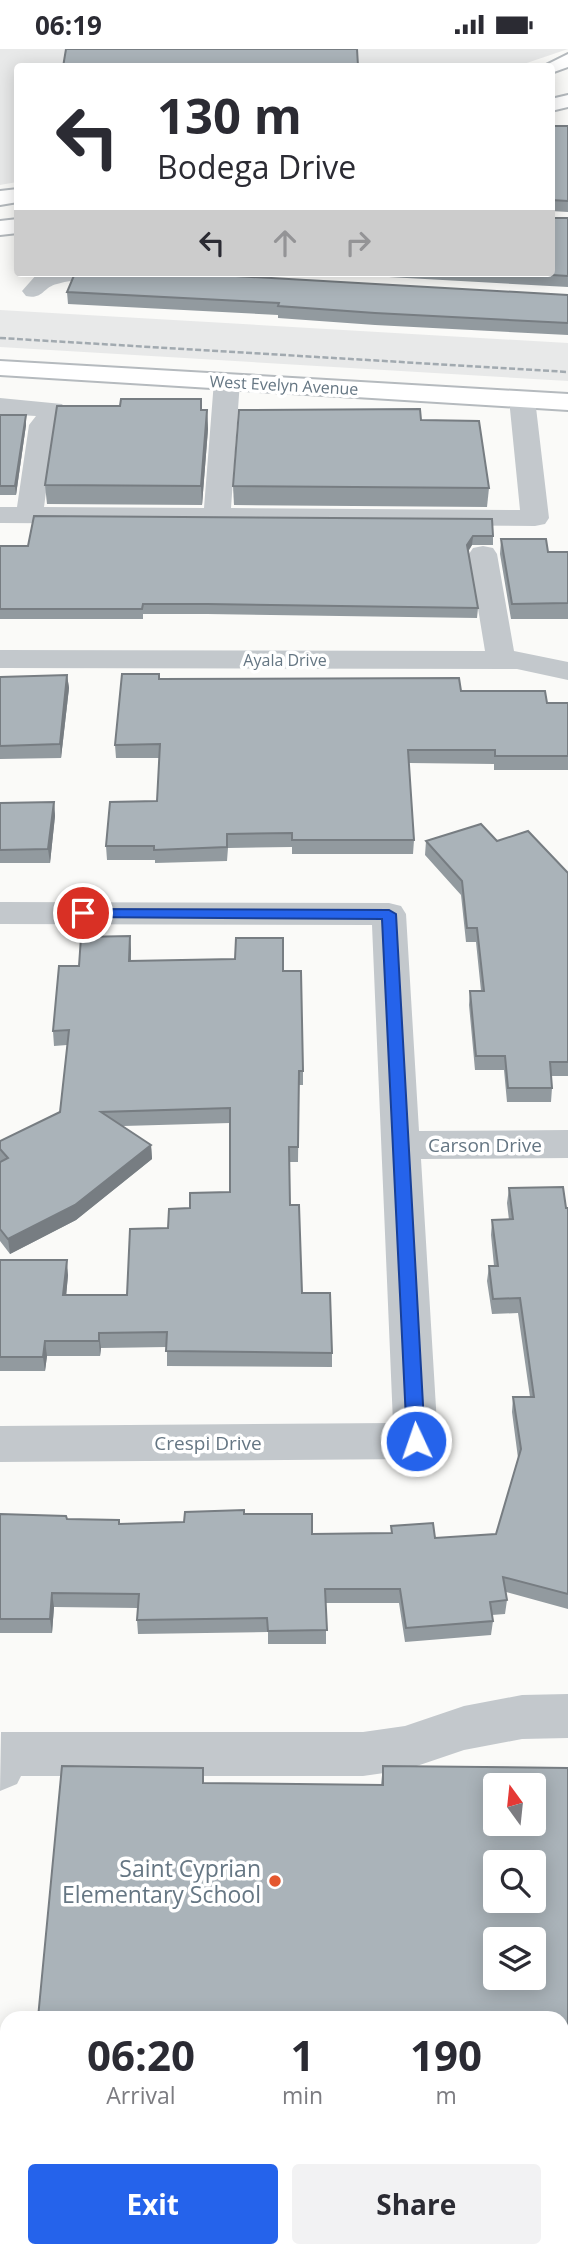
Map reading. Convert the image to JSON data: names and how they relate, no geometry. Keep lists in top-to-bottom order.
{
  "streets": {
    "main road": ["West Evelyn Avenue"],
    "street": ["Ayala Drive", "Carson Drive", "Crespi Drive"]
  },
  "crossings": [
    ["Carson Drive", "Crespi Drive"]
  ],
  "places": ["Saint Cyprian Elementary School"],
  "north": "top",
  "page": {
    "status": "06:19",
    "turn": ["130 m", "Bodega Drive"],
    "eta": [
      "06:20",
      "Arrival",
      "1",
      "min",
      "190",
      "m"
    ],
    "buttons": ["Exit", "Share"]
  }
}
